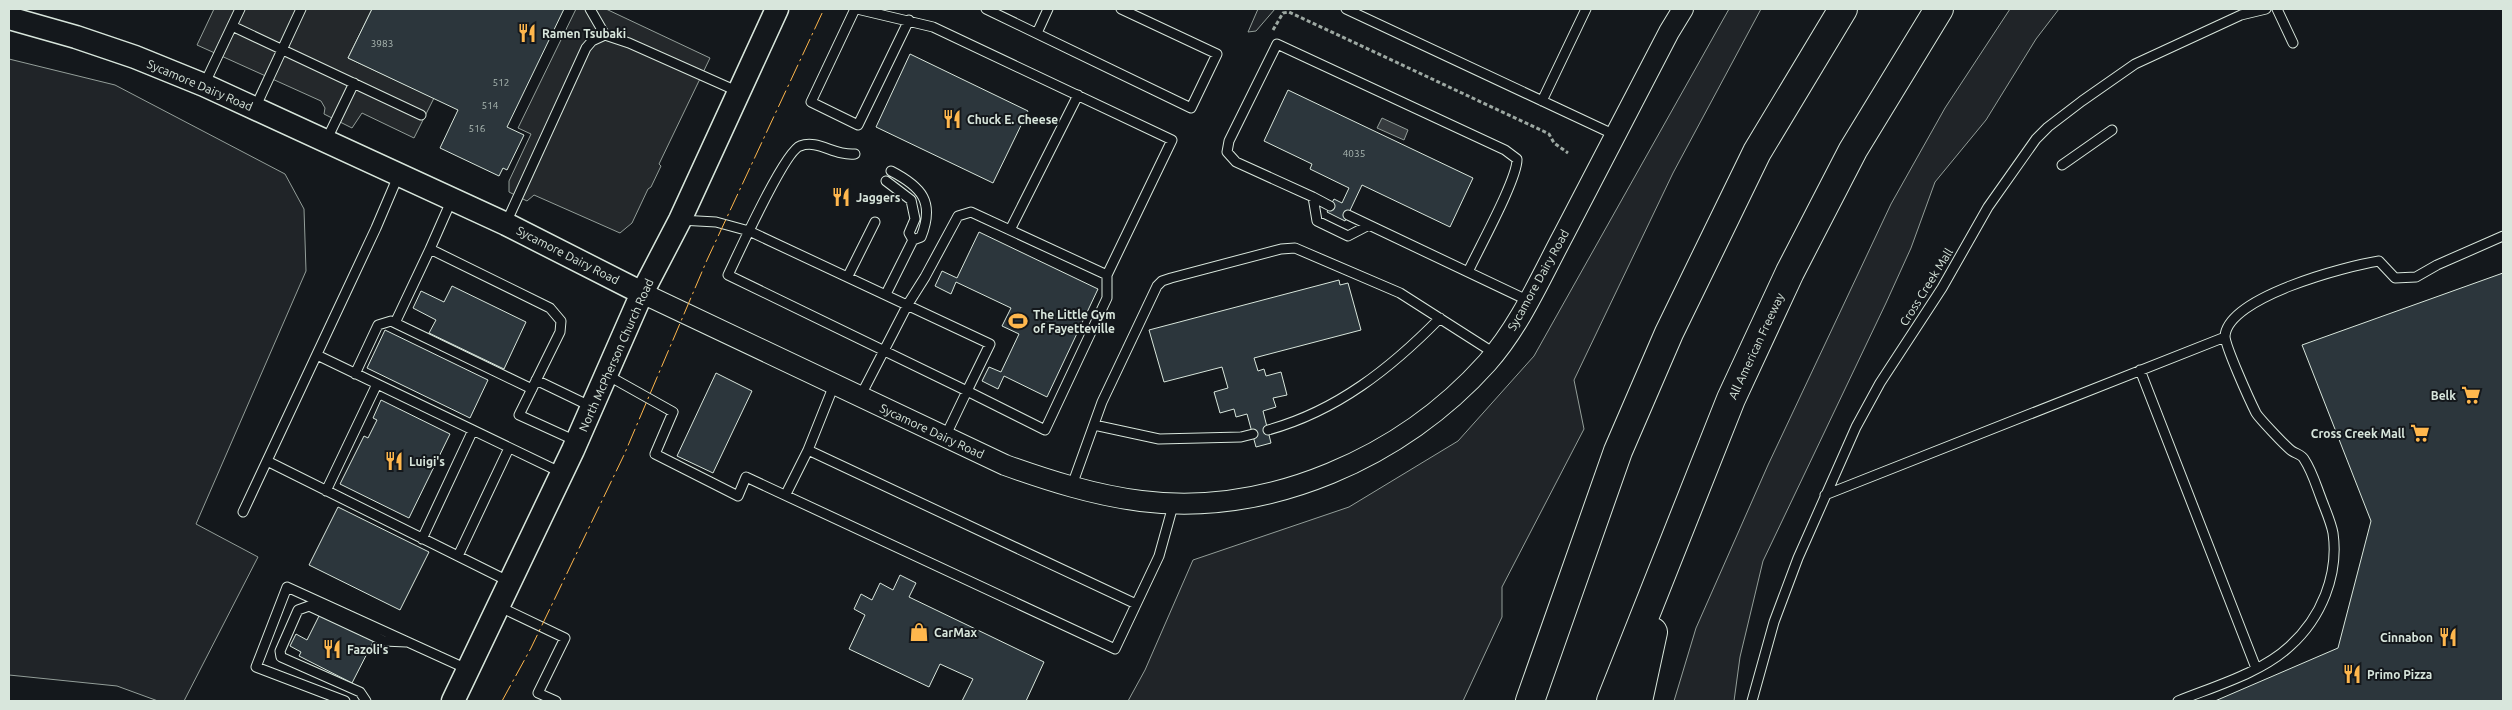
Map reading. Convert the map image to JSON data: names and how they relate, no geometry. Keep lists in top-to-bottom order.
{
  "streets": {
    "highway": ["All American Freeway"],
    "main road": ["Sycamore Dairy Road", "North McPherson Church Road"],
    "lane": ["Cross Creek Mall"]
  },
  "crossings": [
    ["Sycamore Dairy Road", "North McPherson Church Road"]
  ],
  "places": {
    "restaurant": [
      "Ramen Tsubaki",
      "Chuck E. Cheese",
      "Jaggers",
      "Luigi's",
      "Cinnabon",
      "Fazoli's",
      "Primo Pizza"
    ],
    "sports": ["The Little Gym of Fayetteville"],
    "supermarket": ["Belk", "Cross Creek Mall"],
    "shop": ["CarMax"]
  },
  "house_numbers": [
    "3983",
    "512",
    "514",
    "516",
    "4035"
  ]
}
